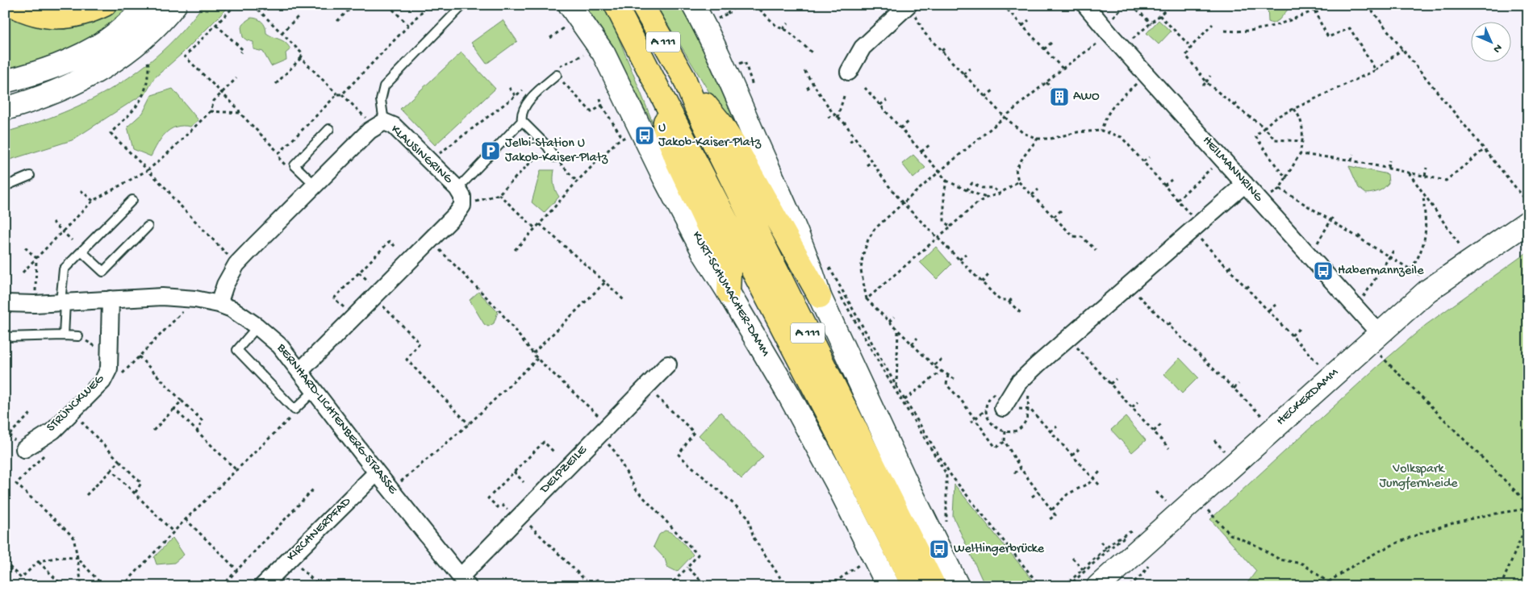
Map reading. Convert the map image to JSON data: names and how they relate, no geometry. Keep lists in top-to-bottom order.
{
  "streets": {
    "highway": ["A 111"],
    "main road": ["KURT-SCHUMACHER-DAMM", "HECKERDAMM"],
    "street": [
      "KLAUSINGRING",
      "HEILMANNRING",
      "STRÜNCKWEG",
      "BERNHARD-LICHTENBERG-STRASSE",
      "DELPZEILE",
      "KIRCHNERPFAD"
    ]
  },
  "crossings": [
    ["KLAUSINGRING", "BERNHARD-LICHTENBERG-STRASSE"],
    ["HEILMANNRING", "HECKERDAMM"],
    ["STRÜNCKWEG", "BERNHARD-LICHTENBERG-STRASSE"],
    ["BERNHARD-LICHTENBERG-STRASSE", "DELPZEILE"],
    ["BERNHARD-LICHTENBERG-STRASSE", "KIRCHNERPFAD"]
  ],
  "parks": ["Volkspark Jungfernheide"],
  "places": {
    "building": ["AWO"],
    "bus stop": ["U Jakob-Kaiser-Platz", "Habermannzeile", "Weltlingerbrücke"],
    "parking": ["Jelbi-Station U Jakob-Kaiser-Platz"]
  },
  "north": "bottom right"
}
